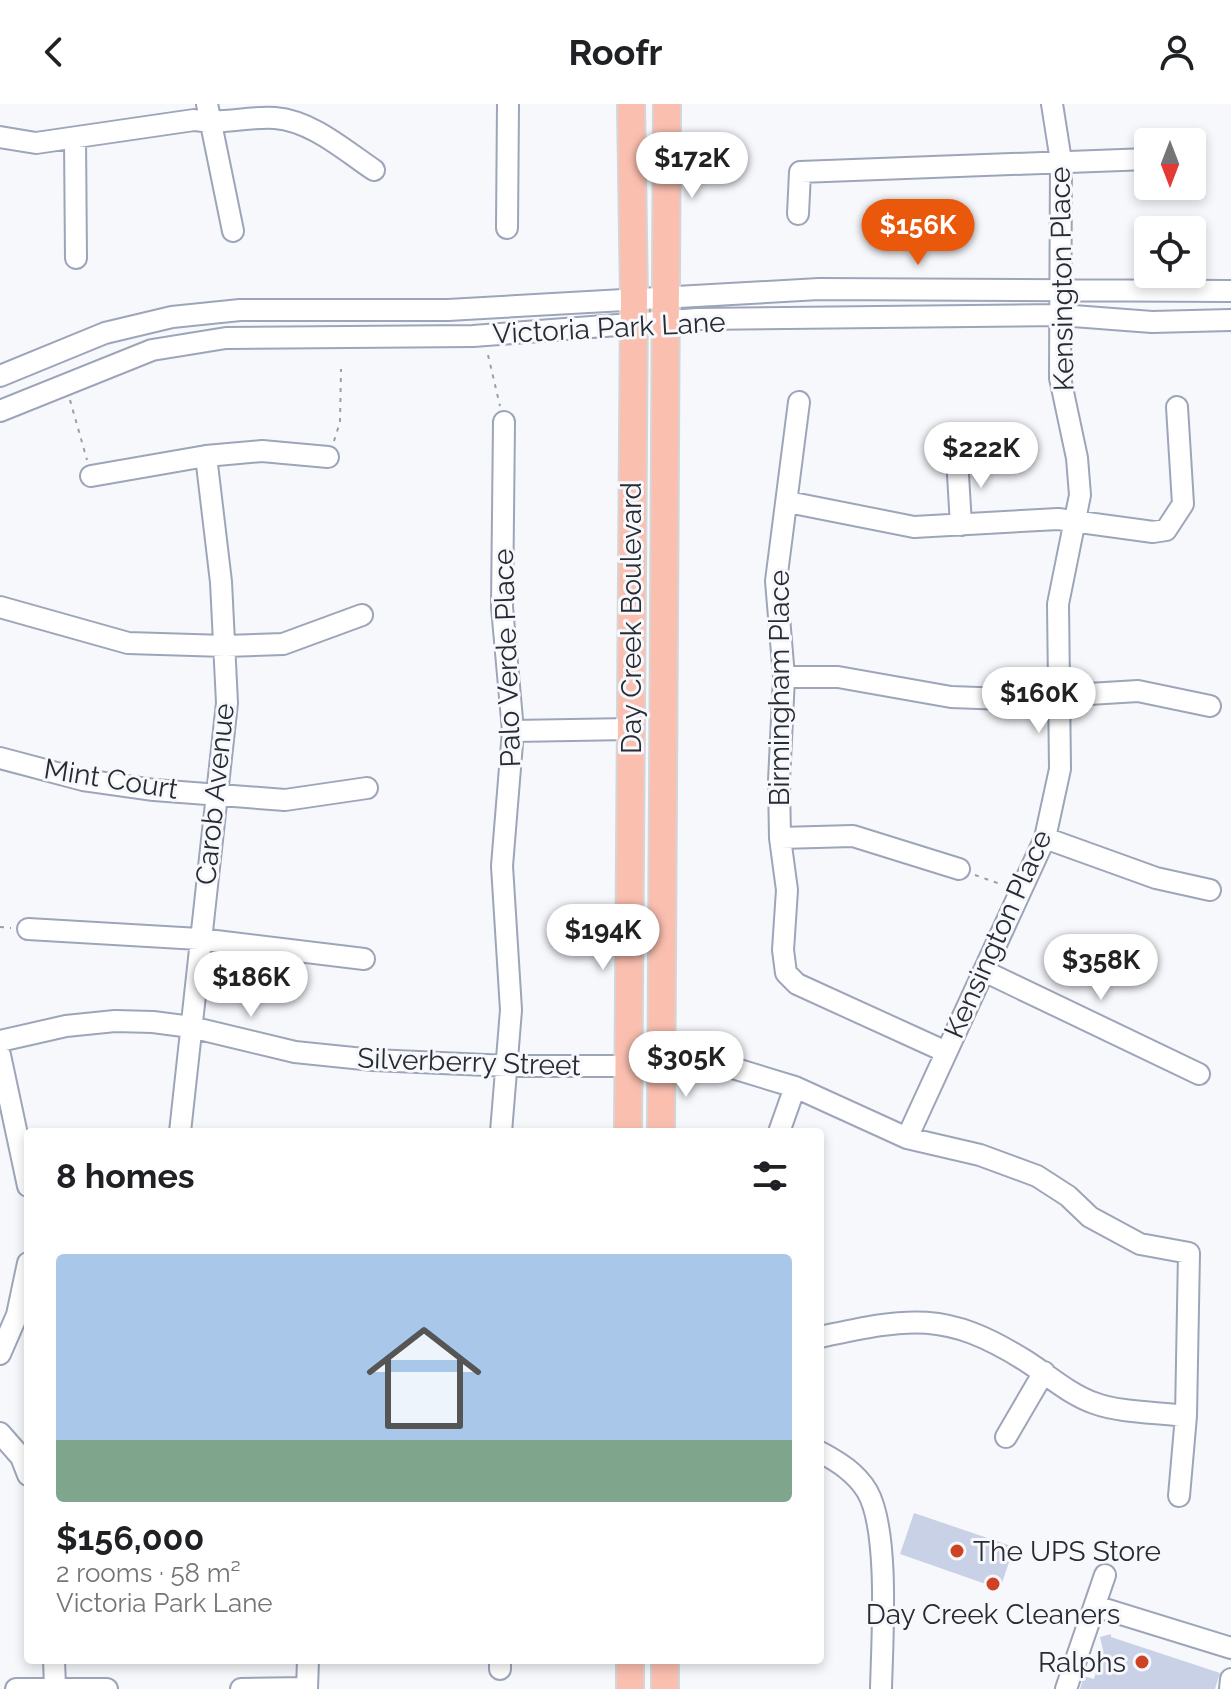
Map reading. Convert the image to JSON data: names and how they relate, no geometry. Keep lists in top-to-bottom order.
{
  "streets": {
    "main road": ["Day Creek Boulevard"],
    "street": [
      "Kensington Place",
      "Victoria Park Lane",
      "Palo Verde Place",
      "Birmingham Place",
      "Mint Court",
      "Carob Avenue",
      "Silverberry Street"
    ]
  },
  "crossings": [
    ["Kensington Place", "Victoria Park Lane"],
    ["Kensington Place", "Birmingham Place"],
    ["Kensington Place", "Silverberry Street"],
    ["Victoria Park Lane", "Day Creek Boulevard"],
    ["Day Creek Boulevard", "Silverberry Street"],
    ["Palo Verde Place", "Silverberry Street"],
    ["Mint Court", "Carob Avenue"],
    ["Carob Avenue", "Silverberry Street"]
  ],
  "places": ["The UPS Store", "Day Creek Cleaners", "Ralphs"],
  "north": "bottom",
  "page": {
    "header": "Roofr",
    "price": [
      "$172K",
      "$156K",
      "$222K",
      "$160K",
      "$194K",
      "$358K",
      "$186K",
      "$305K"
    ],
    "heading": "8 homes",
    "list": [
      {
        "name": "$156,000",
        "note": "2 rooms · 58 m² · Victoria Park Lane"
      }
    ]
  }
}
